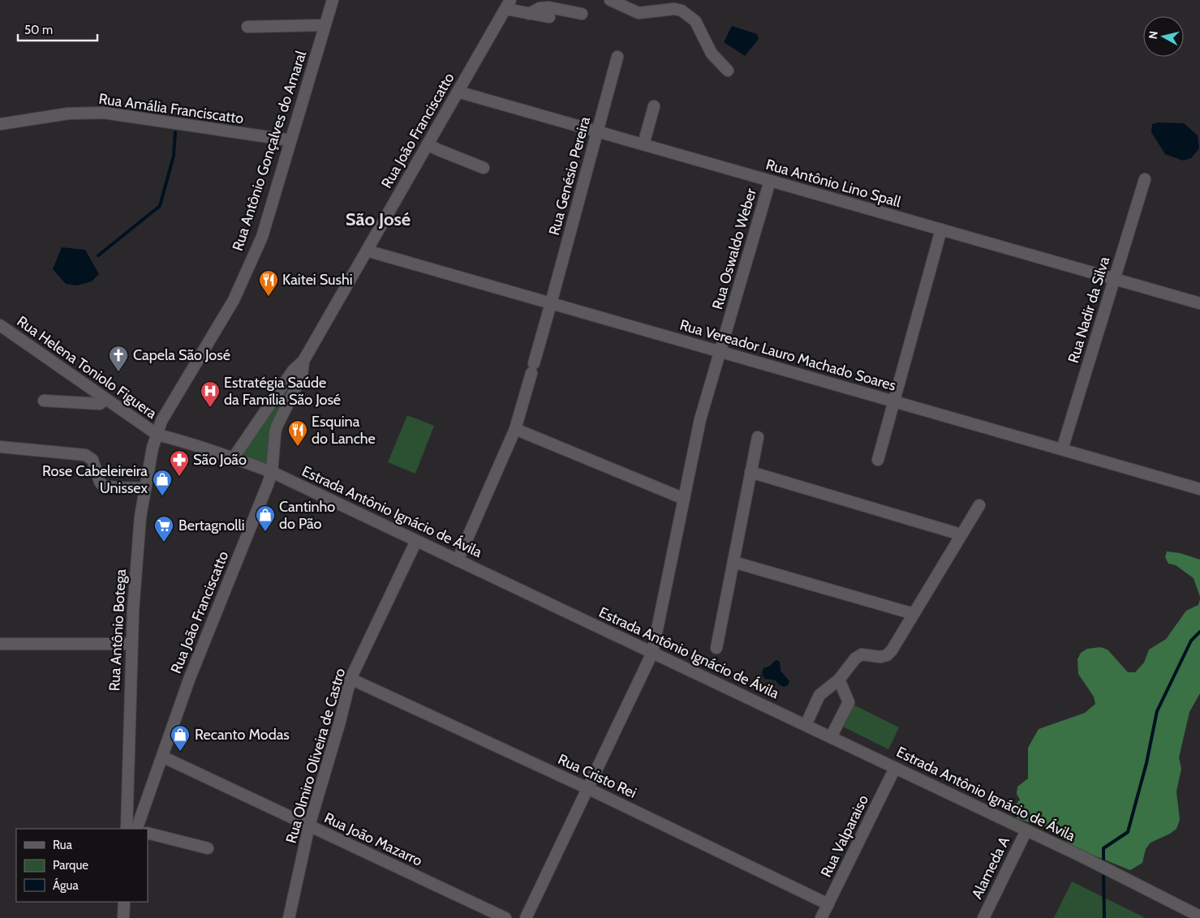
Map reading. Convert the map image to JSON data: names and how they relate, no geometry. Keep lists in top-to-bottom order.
{
  "streets": {
    "street": [
      "Rua Amália Franciscatto",
      "Rua João Franciscatto",
      "Rua Antônio Gonçalves do Amaral",
      "Rua Genésio Pereira",
      "Rua Antônio Lino Spall",
      "Rua Oswaldo Weber",
      "Rua Nadir da Silva",
      "Rua Vereador Lauro Machado Soares",
      "Rua Helena Toniolo Figuera",
      "Estrada Antônio Ignácio de Ávila",
      "Rua Antônio Botega",
      "Rua Olmiro Oliveira de Castro",
      "Rua Cristo Rei",
      "Rua Valparaiso",
      "Rua João Mazarro",
      "Alameda A"
    ]
  },
  "crossings": [
    ["Rua Amália Franciscatto", "Rua Antônio Gonçalves do Amaral"],
    ["Rua João Franciscatto", "Rua Antônio Lino Spall"],
    ["Rua João Franciscatto", "Rua Vereador Lauro Machado Soares"],
    ["Rua João Franciscatto", "Estrada Antônio Ignácio de Ávila"],
    ["Rua João Franciscatto", "Rua João Mazarro"],
    ["Rua Antônio Gonçalves do Amaral", "Rua Helena Toniolo Figuera"],
    ["Rua Antônio Gonçalves do Amaral", "Estrada Antônio Ignácio de Ávila"],
    ["Rua Antônio Gonçalves do Amaral", "Rua Antônio Botega"],
    ["Rua Genésio Pereira", "Rua Antônio Lino Spall"],
    ["Rua Genésio Pereira", "Rua Vereador Lauro Machado Soares"],
    ["Rua Genésio Pereira", "Estrada Antônio Ignácio de Ávila"],
    ["Rua Antônio Lino Spall", "Rua Oswaldo Weber"],
    ["Rua Antônio Lino Spall", "Rua Nadir da Silva"],
    ["Rua Oswaldo Weber", "Rua Vereador Lauro Machado Soares"],
    ["Rua Oswaldo Weber", "Estrada Antônio Ignácio de Ávila"],
    ["Rua Oswaldo Weber", "Rua Cristo Rei"],
    ["Rua Nadir da Silva", "Rua Vereador Lauro Machado Soares"],
    ["Rua Helena Toniolo Figuera", "Estrada Antônio Ignácio de Ávila"],
    ["Rua Helena Toniolo Figuera", "Rua Antônio Botega"],
    ["Estrada Antônio Ignácio de Ávila", "Rua Antônio Botega"],
    ["Estrada Antônio Ignácio de Ávila", "Rua Olmiro Oliveira de Castro"],
    ["Estrada Antônio Ignácio de Ávila", "Rua Valparaiso"],
    ["Estrada Antônio Ignácio de Ávila", "Alameda A"],
    ["Rua Olmiro Oliveira de Castro", "Rua Cristo Rei"],
    ["Rua Olmiro Oliveira de Castro", "Rua João Mazarro"],
    ["Rua Cristo Rei", "Rua Valparaiso"]
  ],
  "districts": ["São José"],
  "places": {
    "restaurant": ["Kaitei Sushi", "Esquina do Lanche"],
    "church": ["Capela São José"],
    "hospital": ["Estratégia Saúde da Família São José"],
    "pharmacy": ["São João"],
    "shop": ["Rose Cabeleireira Unissex", "Cantinho do Pão", "Recanto Modas"],
    "supermarket": ["Bertagnolli"]
  },
  "legend": ["Rua", "Parque", "Água"],
  "scale_bar": "50 m",
  "north": "left"
}
